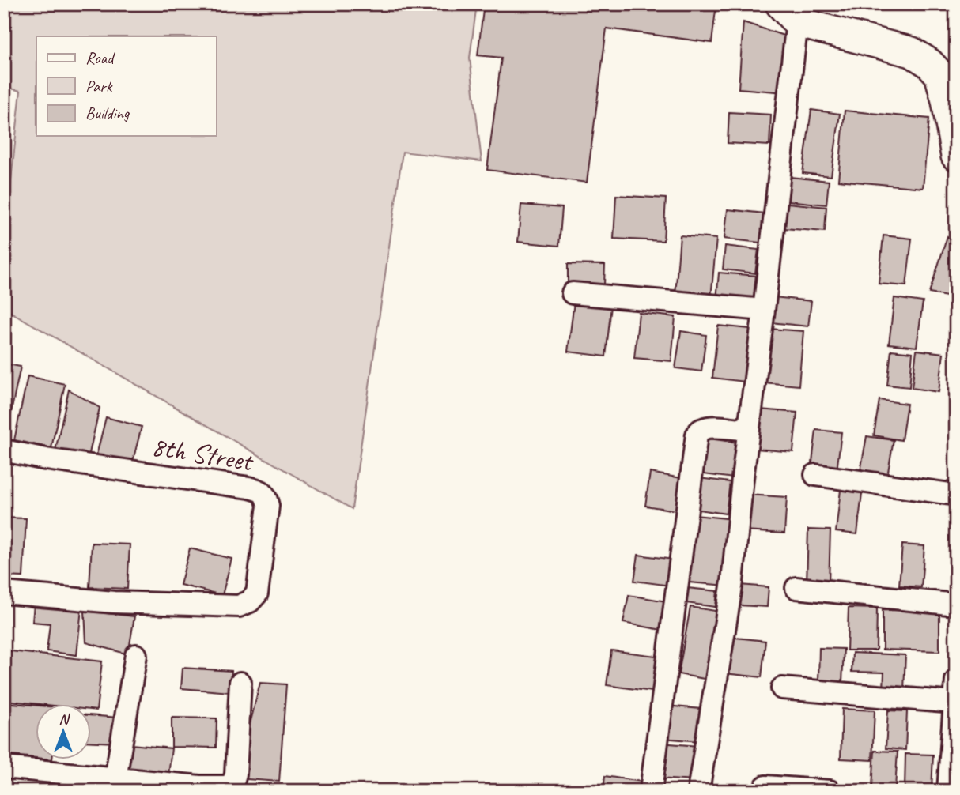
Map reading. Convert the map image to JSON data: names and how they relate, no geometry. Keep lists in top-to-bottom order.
{
  "streets": {
    "street": ["8th Street"]
  },
  "legend": ["Road", "Park", "Building"],
  "north": "top"
}
